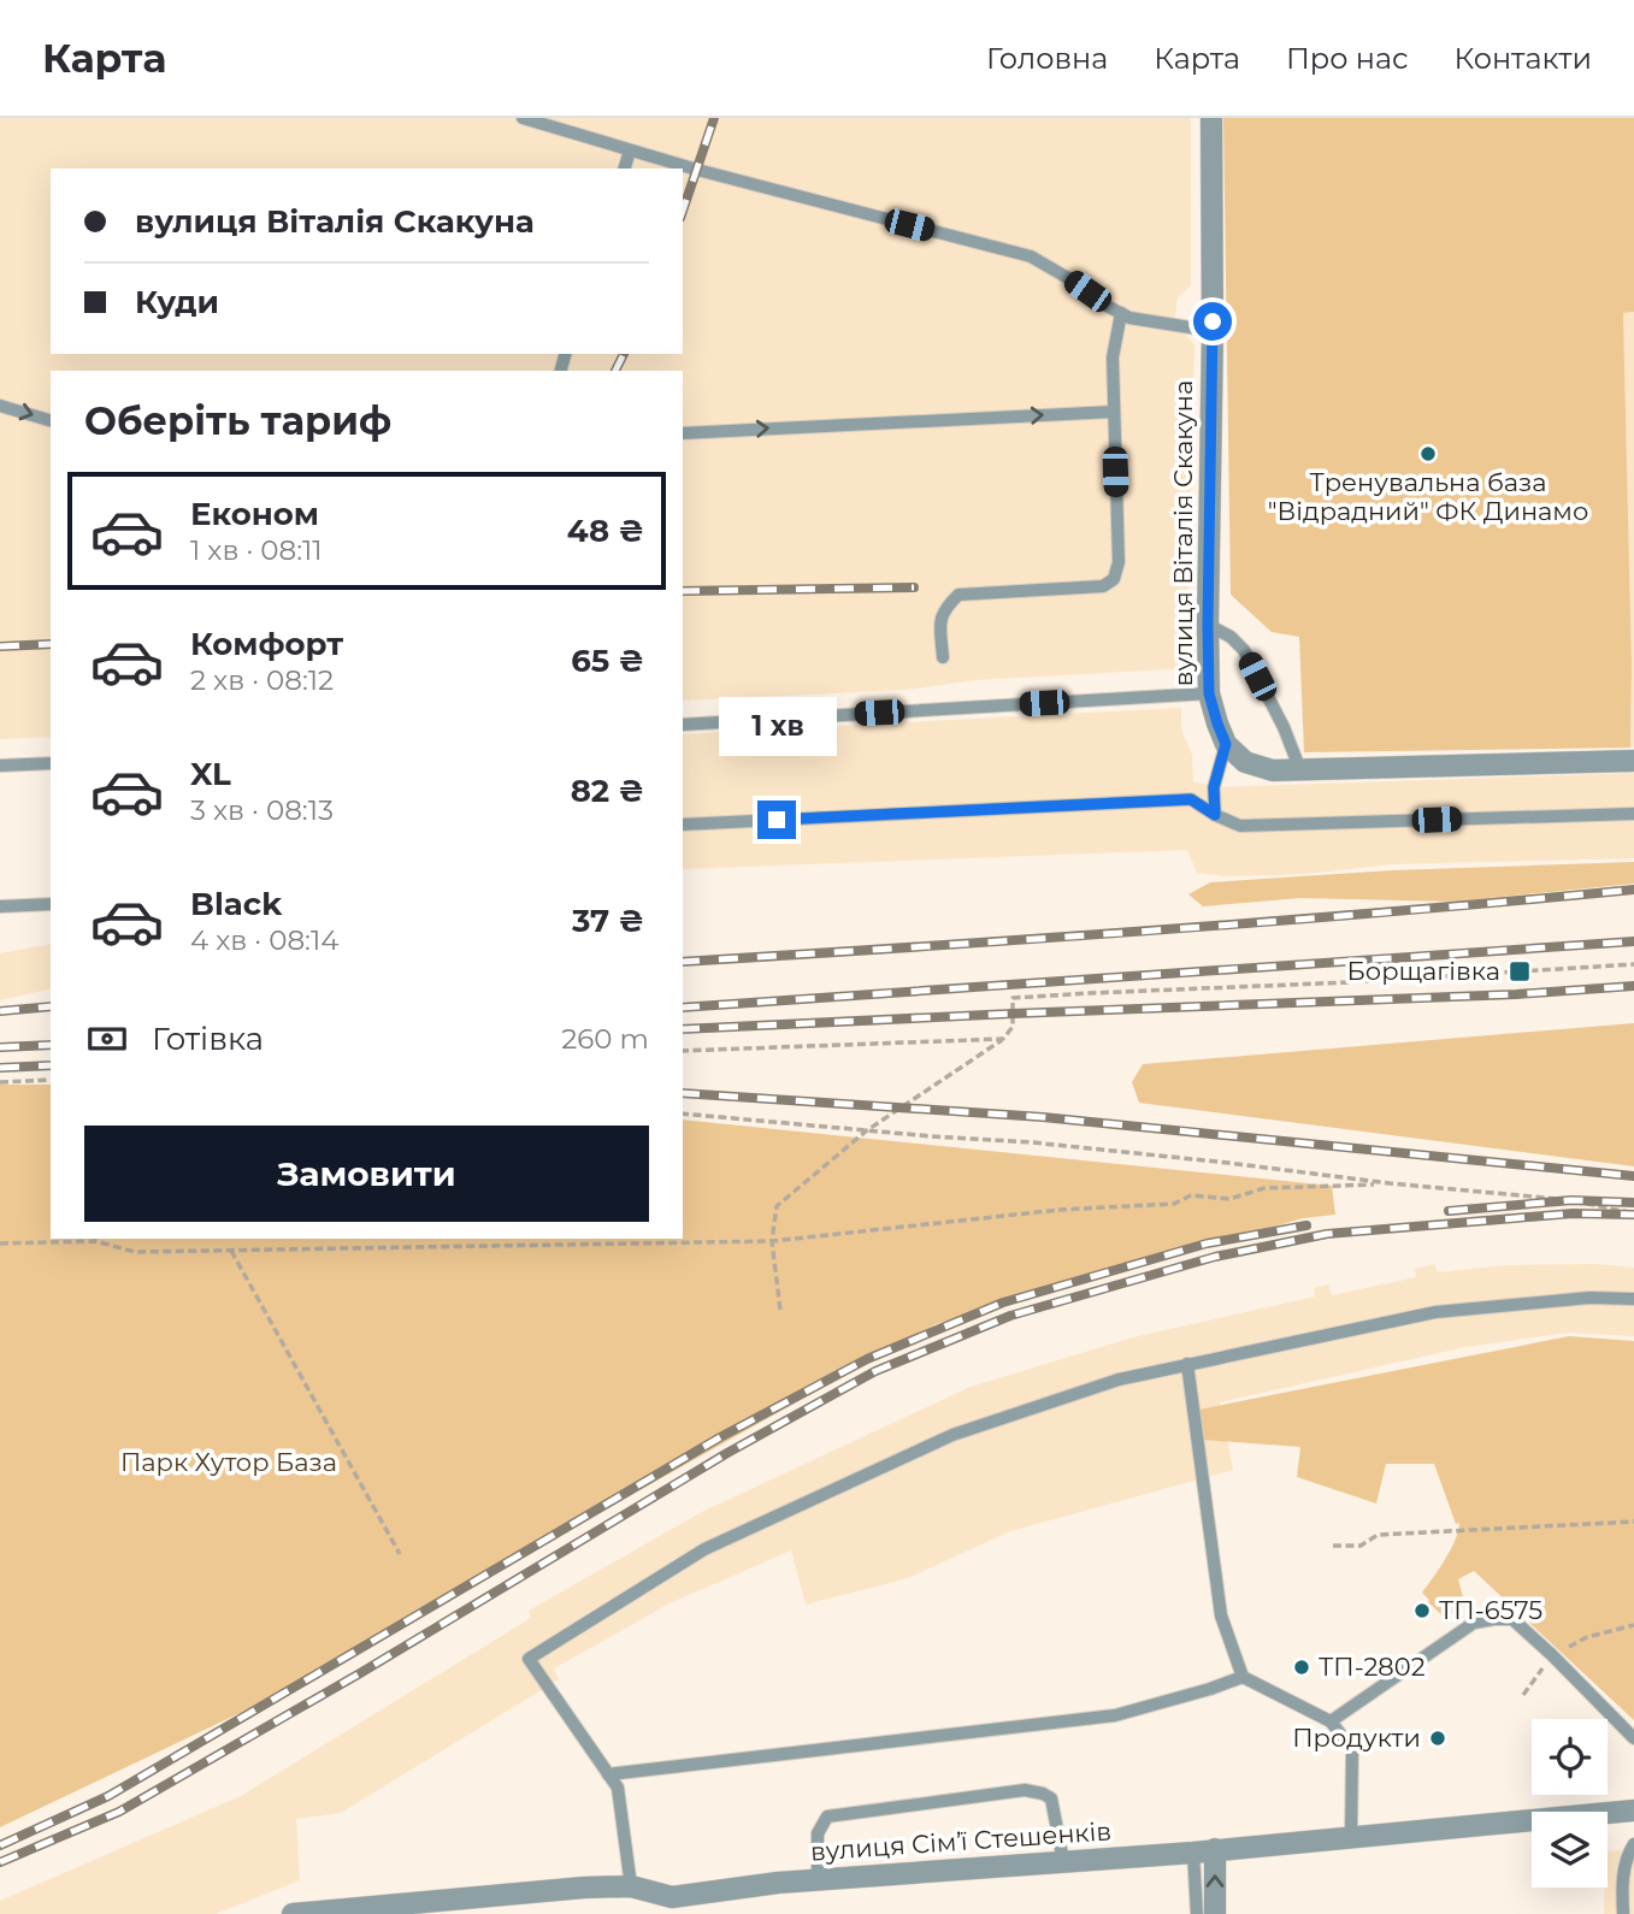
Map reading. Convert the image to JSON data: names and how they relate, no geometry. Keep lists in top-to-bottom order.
{
  "streets": {
    "street": ["вулиця Віталія Скакуна", "вулиця Сімʼї Стешенків"]
  },
  "parks": ["Парк Хутор База"],
  "places": {
    "other": [
      "Тренувальна база \"Відрадний\" ФК Динамо",
      "ТП-6575",
      "ТП-2802",
      "Продукти"
    ],
    "transit": ["Борщагівка"]
  },
  "page": {
    "header": "Карта",
    "nav": [
      "Головна",
      "Карта",
      "Про нас",
      "Контакти"
    ],
    "banner": ["вулиця Віталія Скакуна", "Куди"],
    "heading": "Оберіть тариф",
    "list": [
      {
        "name": "Економ",
        "note": "1 хв · 08:11",
        "value": "48 ₴"
      },
      {
        "name": "Комфорт",
        "note": "2 хв · 08:12",
        "value": "65 ₴"
      },
      {
        "name": "XL",
        "note": "3 хв · 08:13",
        "value": "82 ₴"
      },
      {
        "name": "Black",
        "note": "4 хв · 08:14",
        "value": "37 ₴"
      }
    ],
    "bubble": "1 хв",
    "pay": ["Готівка", "260 m"],
    "buttons": "Замовити"
  }
}
